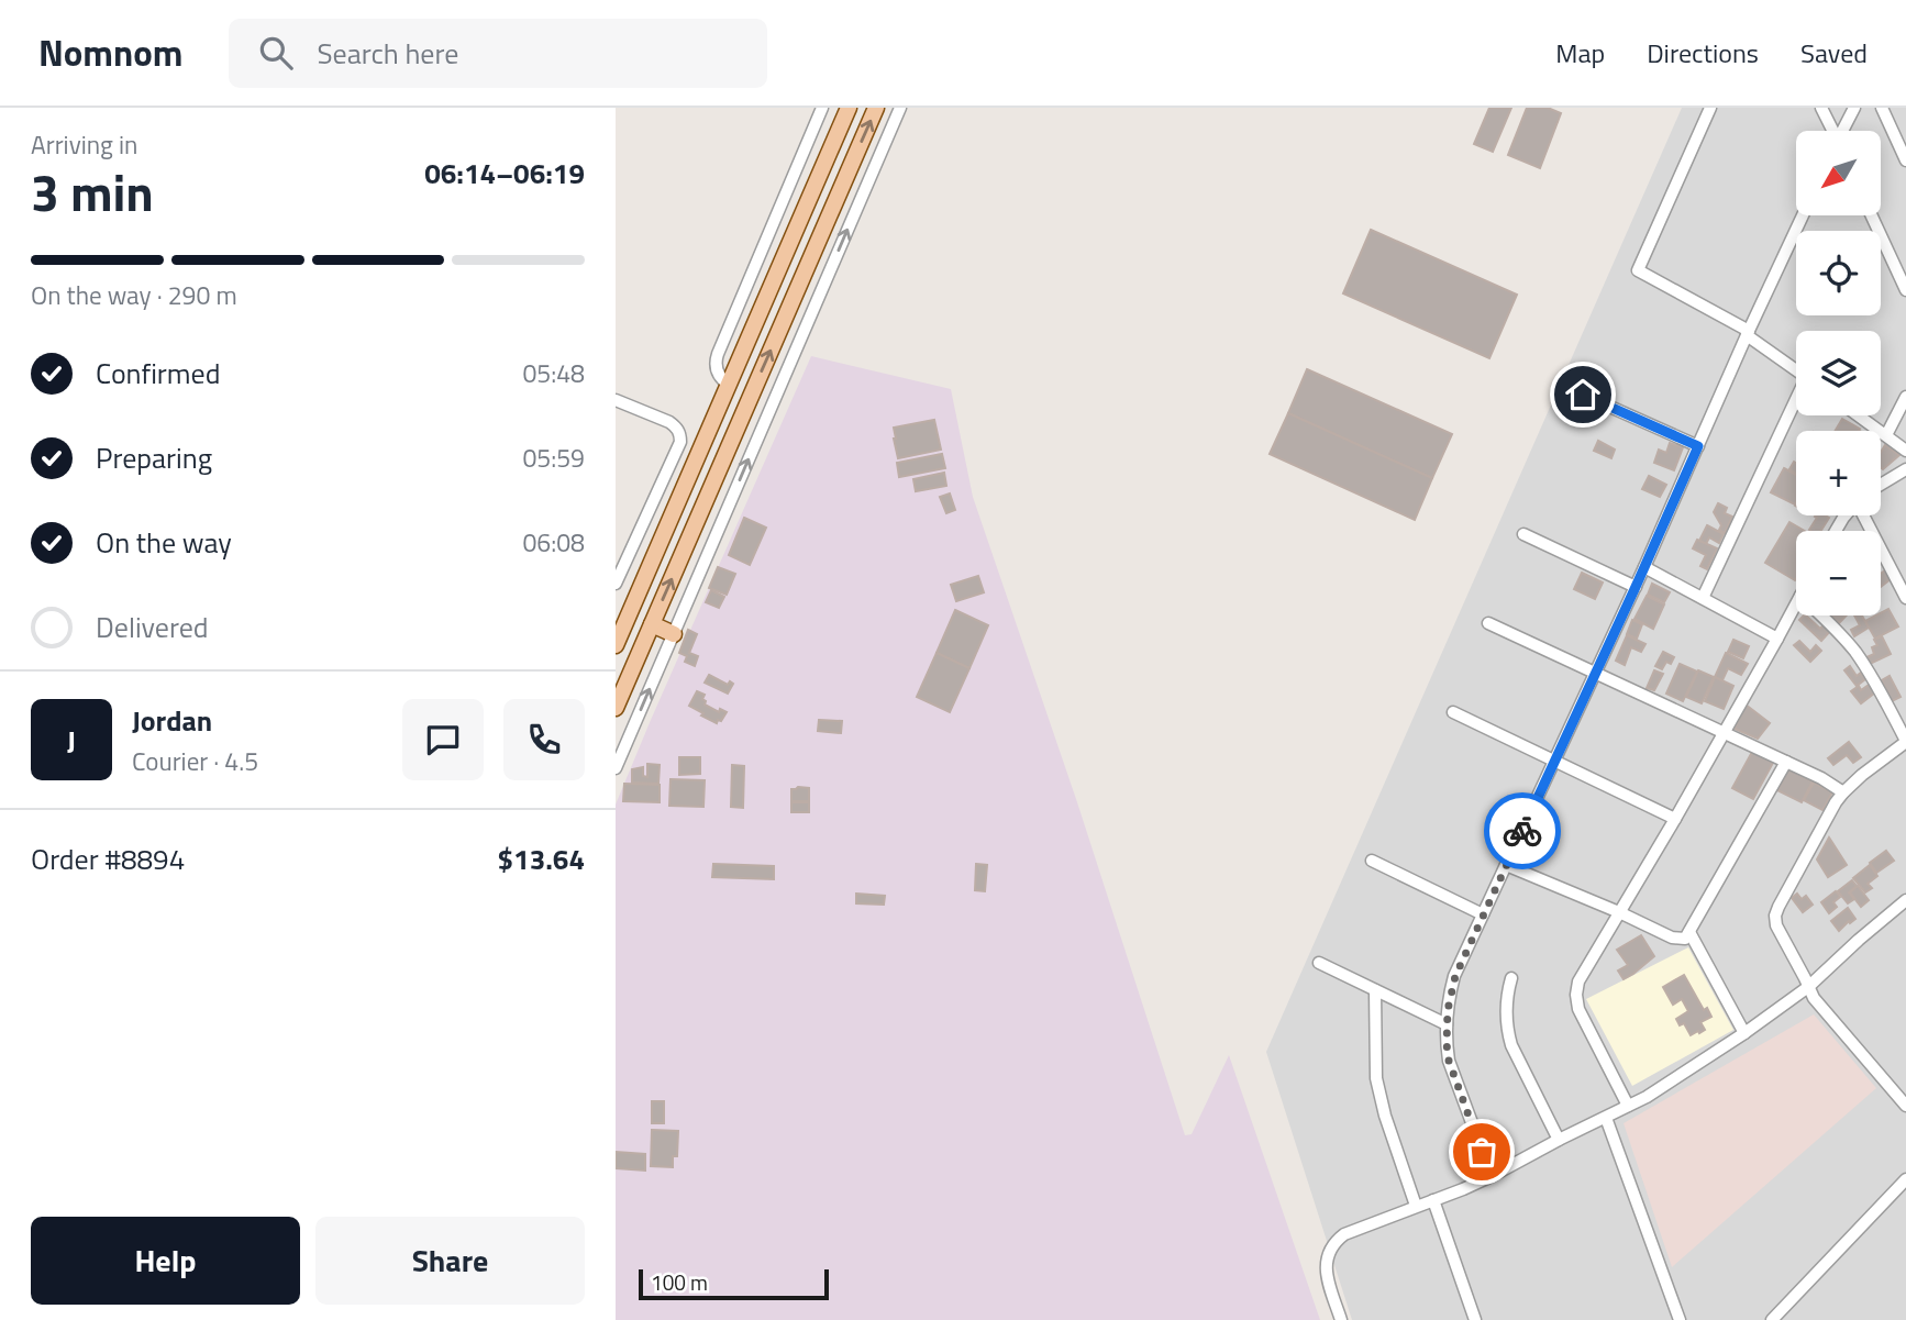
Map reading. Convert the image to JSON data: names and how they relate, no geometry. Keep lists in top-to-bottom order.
{
  "scale_bar": "100 m",
  "north": "bottom left",
  "page": {
    "header": "Nomnom",
    "search": "Search here",
    "nav": ["Map", "Directions", "Saved"],
    "heading": ["3 min", "Arriving in", "06:14–06:19"],
    "panel": [
      "Jordan",
      "Courier · 4.5",
      "Order #8894",
      "$13.64"
    ],
    "map_buttons": ["+", "−"],
    "bar": "On the way · 290 m",
    "list": [
      ["Confirmed", "05:48"],
      ["Preparing", "05:59"],
      ["On the way", "06:08"],
      "Delivered"
    ],
    "round": "J",
    "buttons": ["Help", "Share"],
    "scale": "100 m"
  }
}
